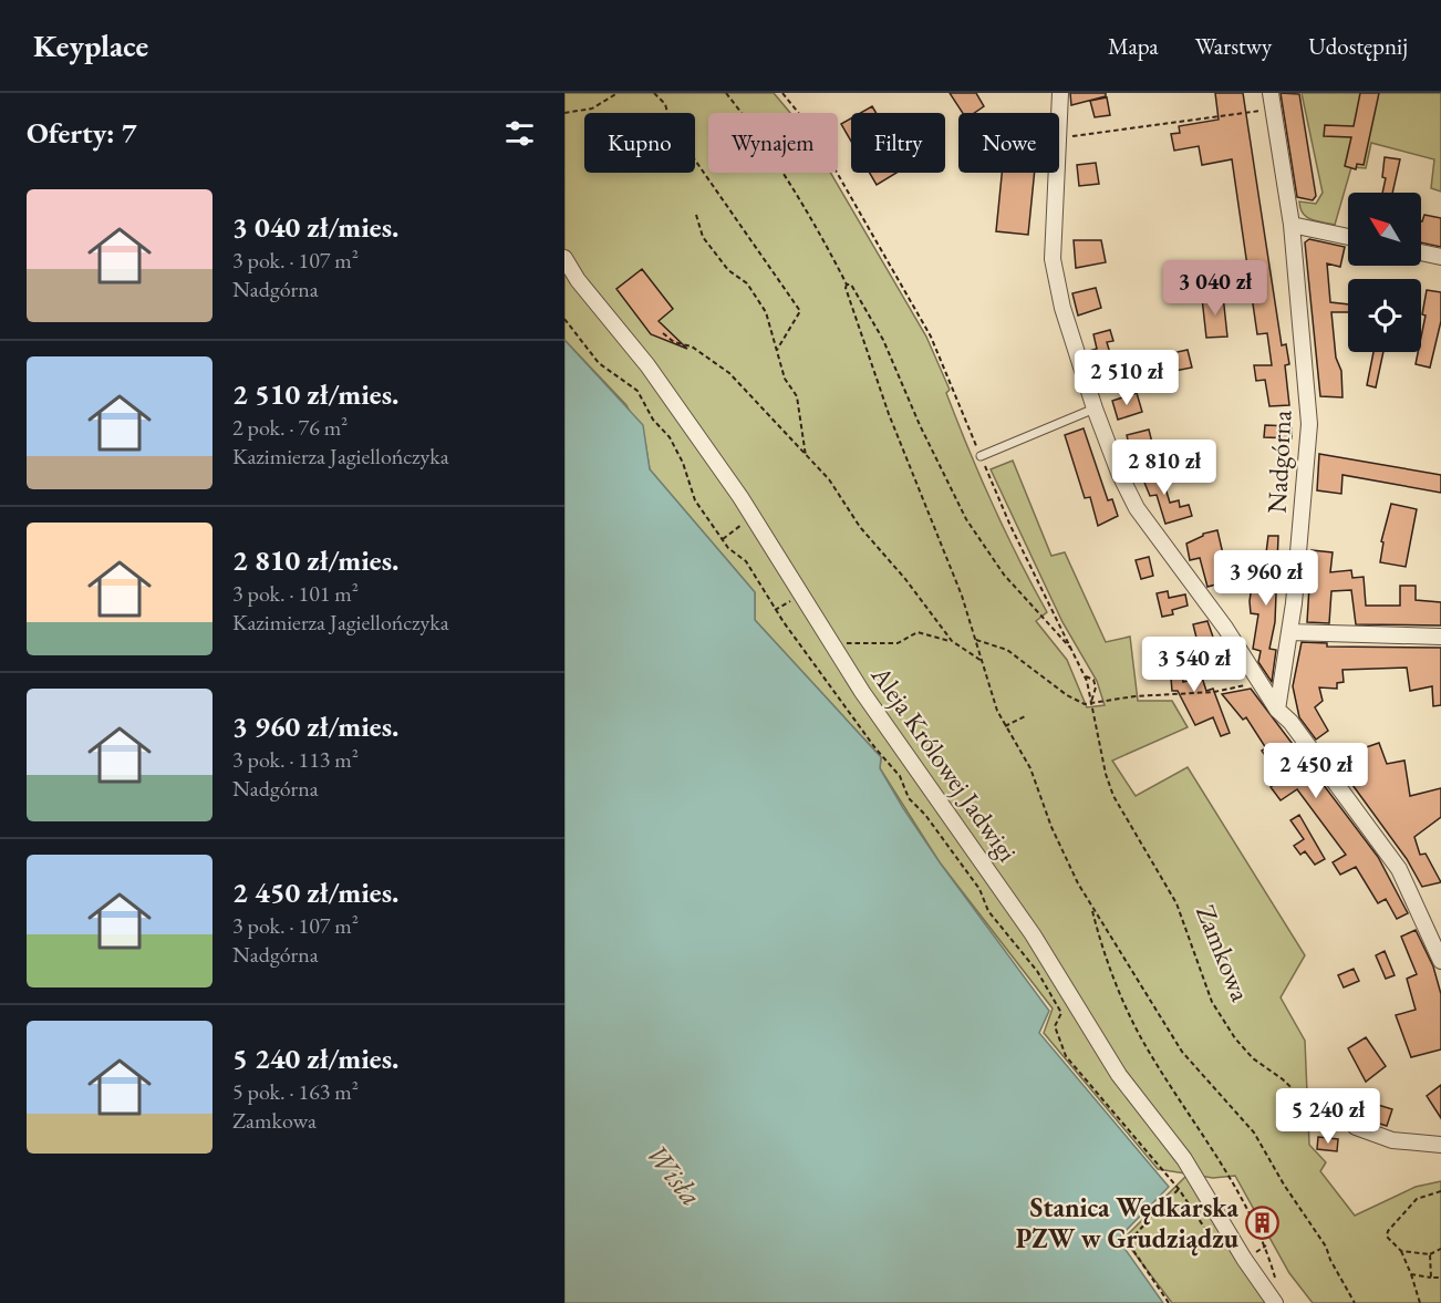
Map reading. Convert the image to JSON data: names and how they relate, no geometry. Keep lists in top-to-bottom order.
{
  "streets": {
    "street": ["Nadgórna", "Aleja Królowej Jadwigi"],
    "path": ["Zamkowa"]
  },
  "water": ["Wisła"],
  "places": {
    "building": ["Stanica Wędkarska PZW w Grudziądzu"]
  },
  "north": "top left",
  "page": {
    "header": "Keyplace",
    "nav": ["Mapa", "Warstwy", "Udostępnij"],
    "heading": "Oferty: 7",
    "chip": [
      "Kupno",
      "Wynajem",
      "Filtry",
      "Nowe"
    ],
    "list": [
      {
        "name": "3 040 zł/mies.",
        "note": "3 pok. · 107 m² · Nadgórna"
      },
      {
        "name": "2 510 zł/mies.",
        "note": "2 pok. · 76 m² · Kazimierza Jagiellończyka"
      },
      {
        "name": "2 810 zł/mies.",
        "note": "3 pok. · 101 m² · Kazimierza Jagiellończyka"
      },
      {
        "name": "3 960 zł/mies.",
        "note": "3 pok. · 113 m² · Nadgórna"
      },
      {
        "name": "2 450 zł/mies.",
        "note": "3 pok. · 107 m² · Nadgórna"
      },
      {
        "name": "5 240 zł/mies.",
        "note": "5 pok. · 163 m² · Zamkowa"
      }
    ],
    "price": [
      "3 040 zł",
      "2 510 zł",
      "2 810 zł",
      "3 960 zł",
      "3 540 zł",
      "2 450 zł",
      "5 240 zł"
    ]
  }
}
